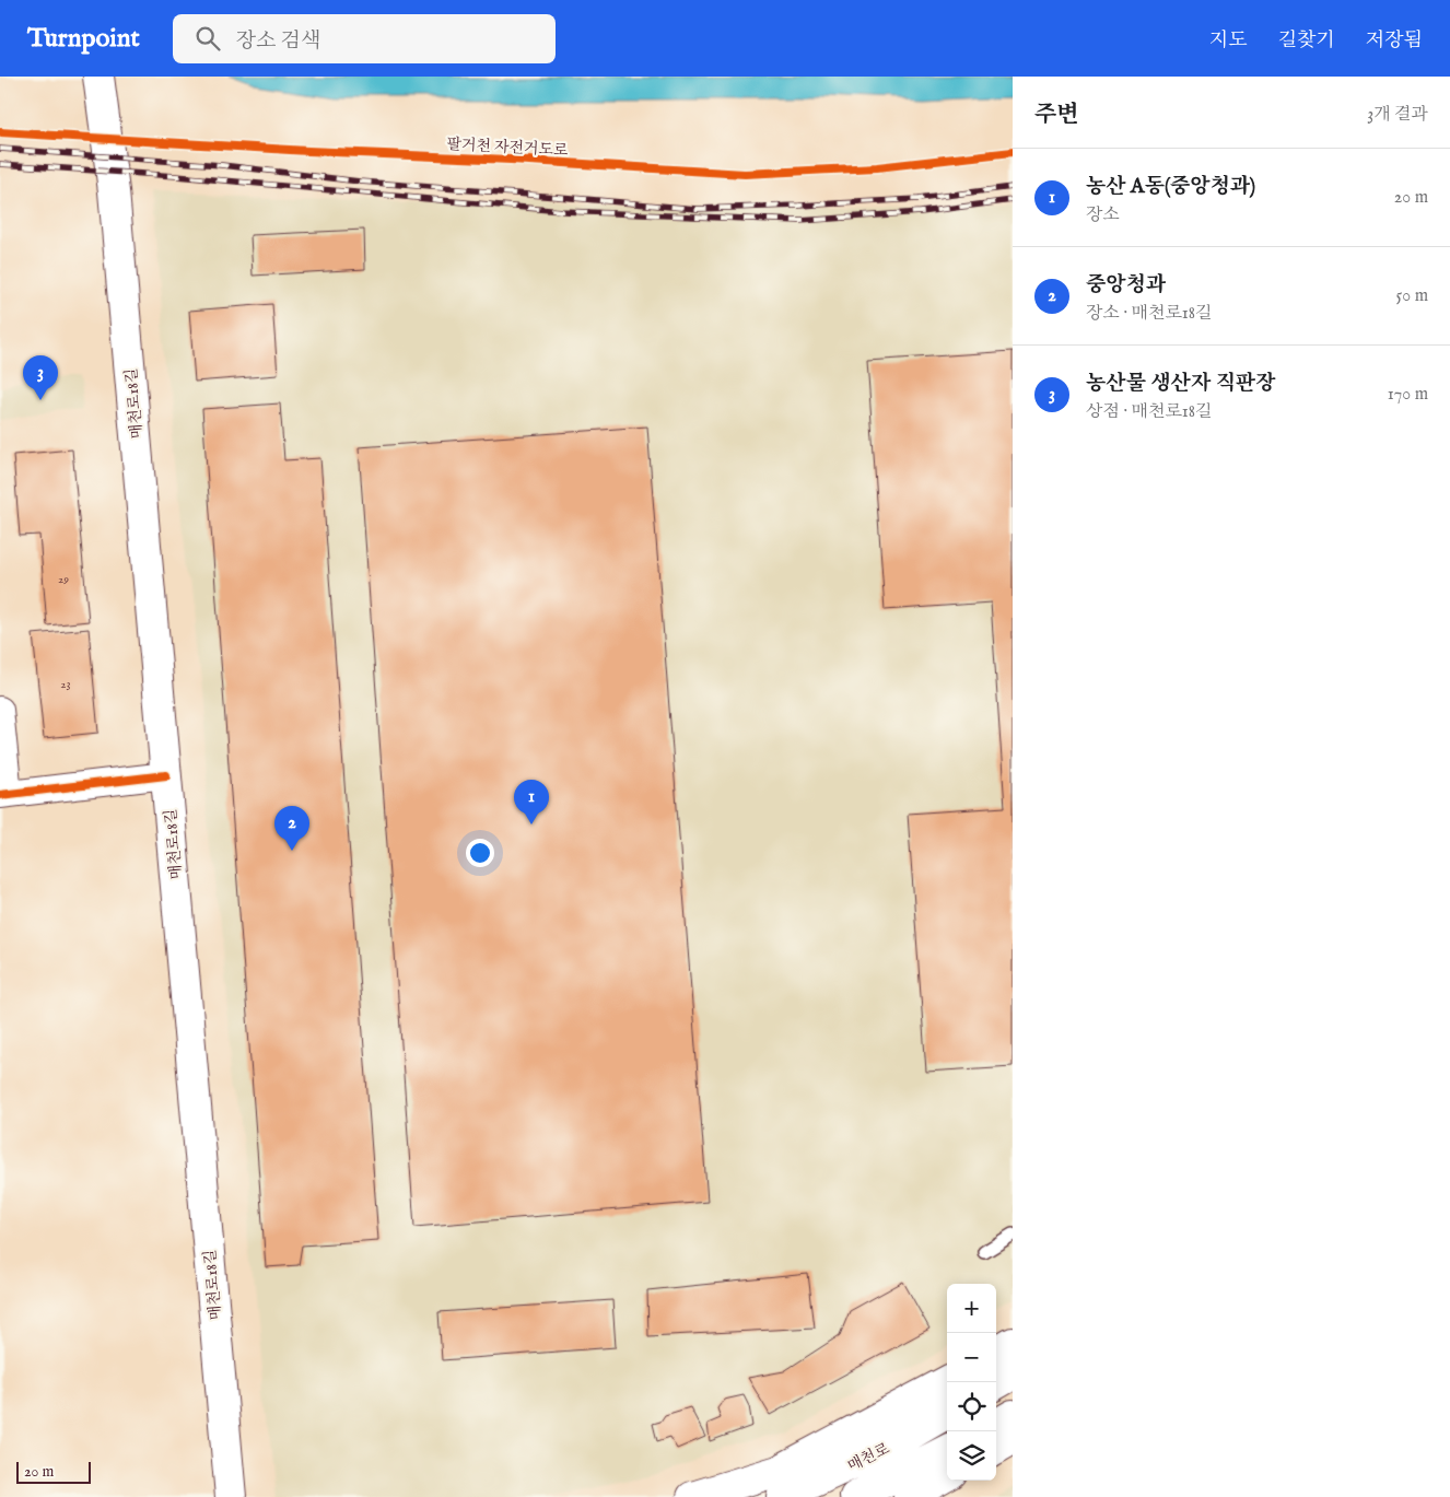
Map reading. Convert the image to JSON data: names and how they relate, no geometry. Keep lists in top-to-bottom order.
{
  "streets": {
    "main road": ["매천로18길", "매천로"],
    "cycle path": ["팔거천 자전거도로"]
  },
  "house_numbers": ["29", "23"],
  "scale_bar": "20 m",
  "page": {
    "header": "Turnpoint",
    "search": "장소 검색",
    "nav": ["지도", "길찾기", "저장됨"],
    "heading": ["주변", "3개 결과"],
    "list": [
      {
        "mark": "1",
        "name": "농산 A동(중앙청과)",
        "note": "장소",
        "value": "20 m"
      },
      {
        "mark": "2",
        "name": "중앙청과",
        "note": "장소 · 매천로18길",
        "value": "50 m"
      },
      {
        "mark": "3",
        "name": "농산물 생산자 직판장",
        "note": "상점 · 매천로18길",
        "value": "170 m"
      }
    ],
    "pins": ["3", "1", "2"],
    "map_buttons": ["+", "−"],
    "scale": "20 m"
  }
}
